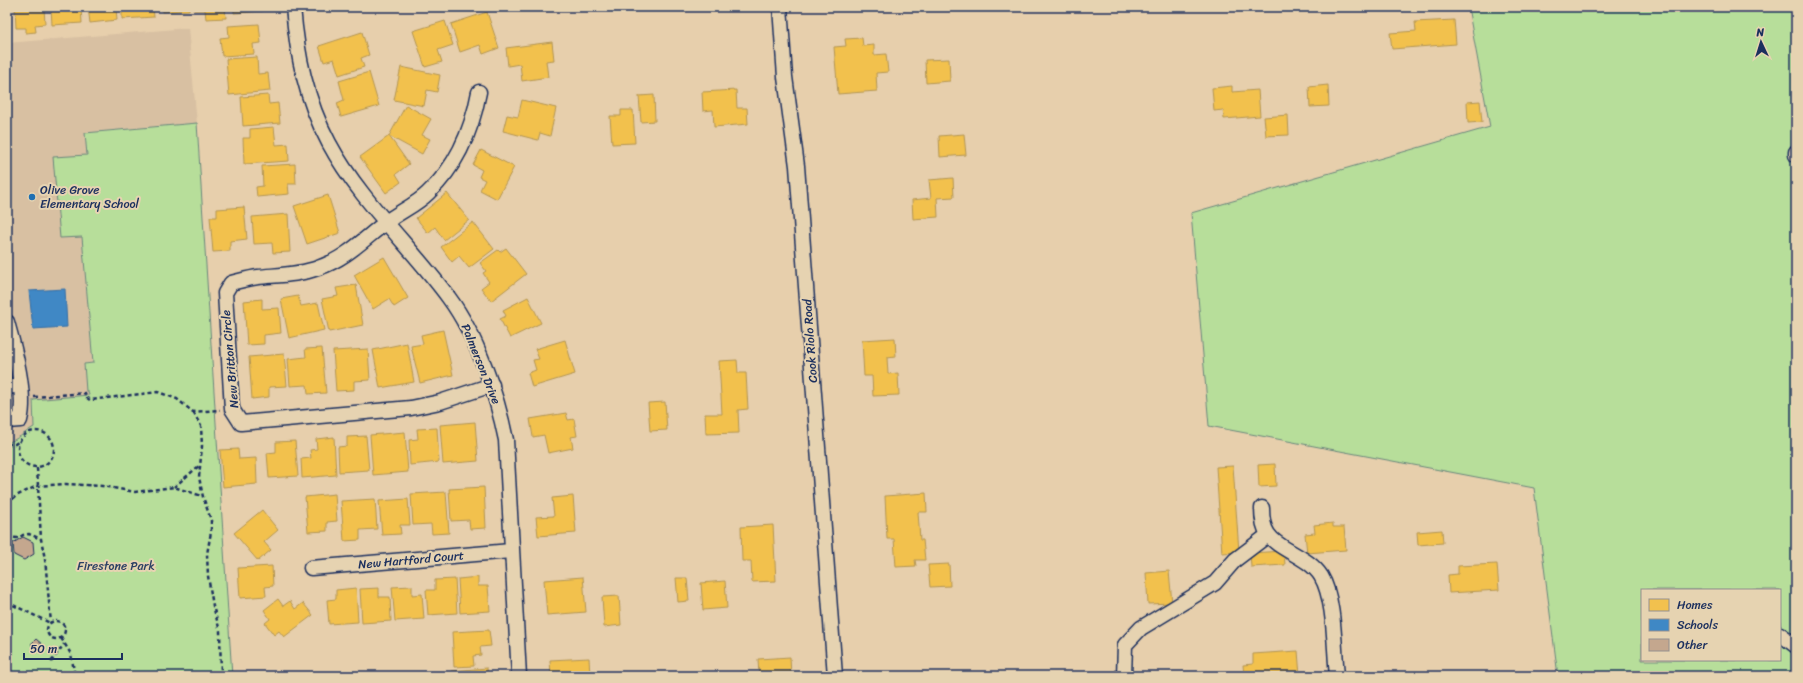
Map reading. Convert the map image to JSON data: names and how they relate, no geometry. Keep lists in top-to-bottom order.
{
  "streets": {
    "street": [
      "Cook Riolo Road",
      "New Britton Circle",
      "Palmerson Drive",
      "New Hartford Court"
    ]
  },
  "crossings": [
    ["New Britton Circle", "Palmerson Drive"],
    ["Palmerson Drive", "New Hartford Court"]
  ],
  "parks": ["Firestone Park"],
  "places": ["Olive Grove Elementary School"],
  "legend": ["Homes", "Schools", "Other"],
  "scale_bar": "50 m",
  "north": "top"
}
